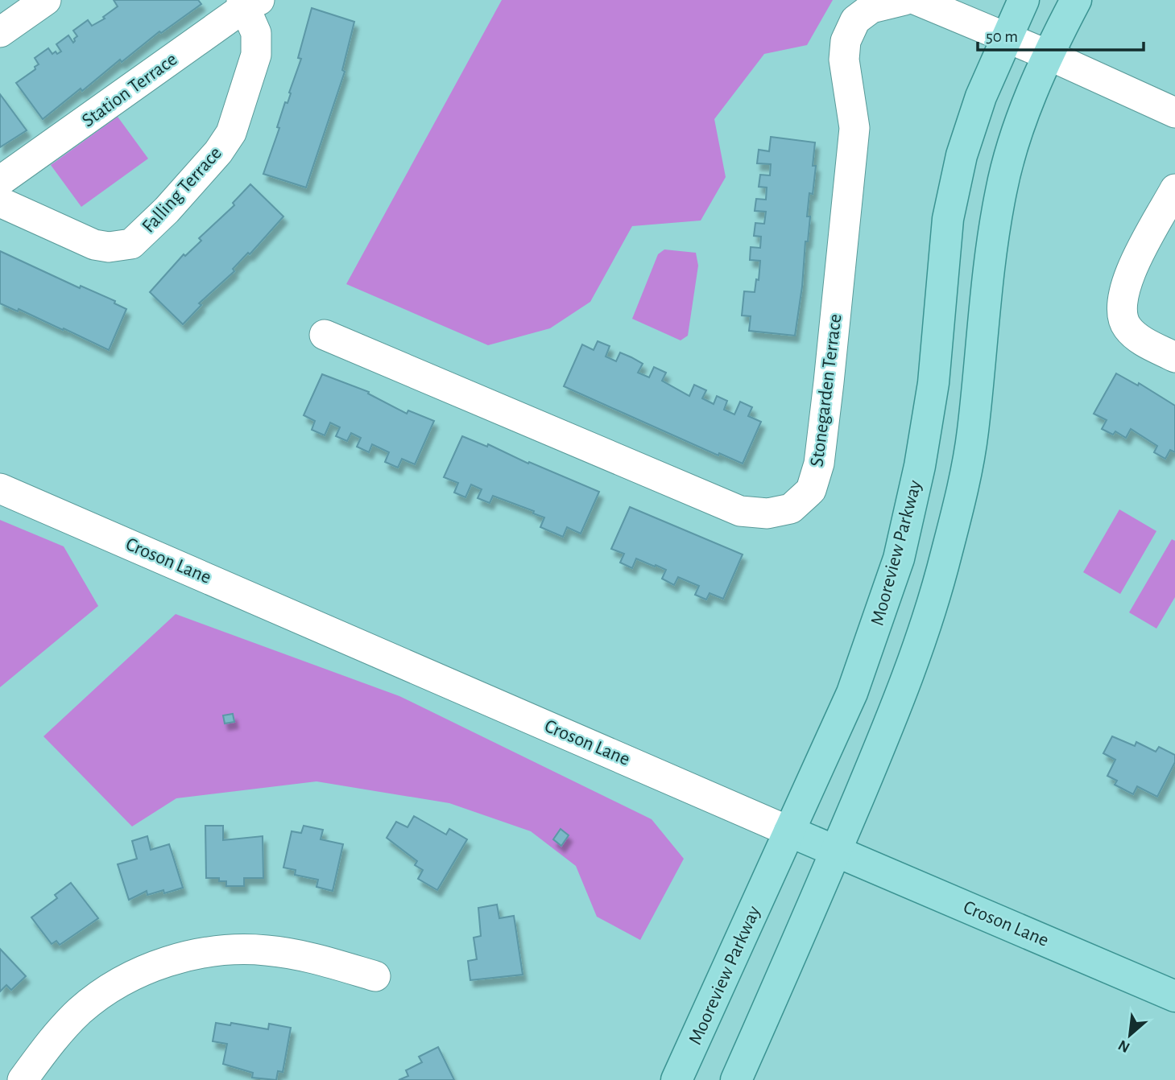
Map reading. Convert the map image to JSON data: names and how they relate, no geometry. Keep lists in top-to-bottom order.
{
  "streets": {
    "main road": ["Mooreview Parkway", "Croson Lane"],
    "street": ["Station Terrace", "Falling Terrace", "Stonegarden Terrace"]
  },
  "crossings": [
    ["Station Terrace", "Falling Terrace"],
    ["Mooreview Parkway", "Croson Lane"]
  ],
  "scale_bar": "50 m",
  "north": "bottom left"
}
